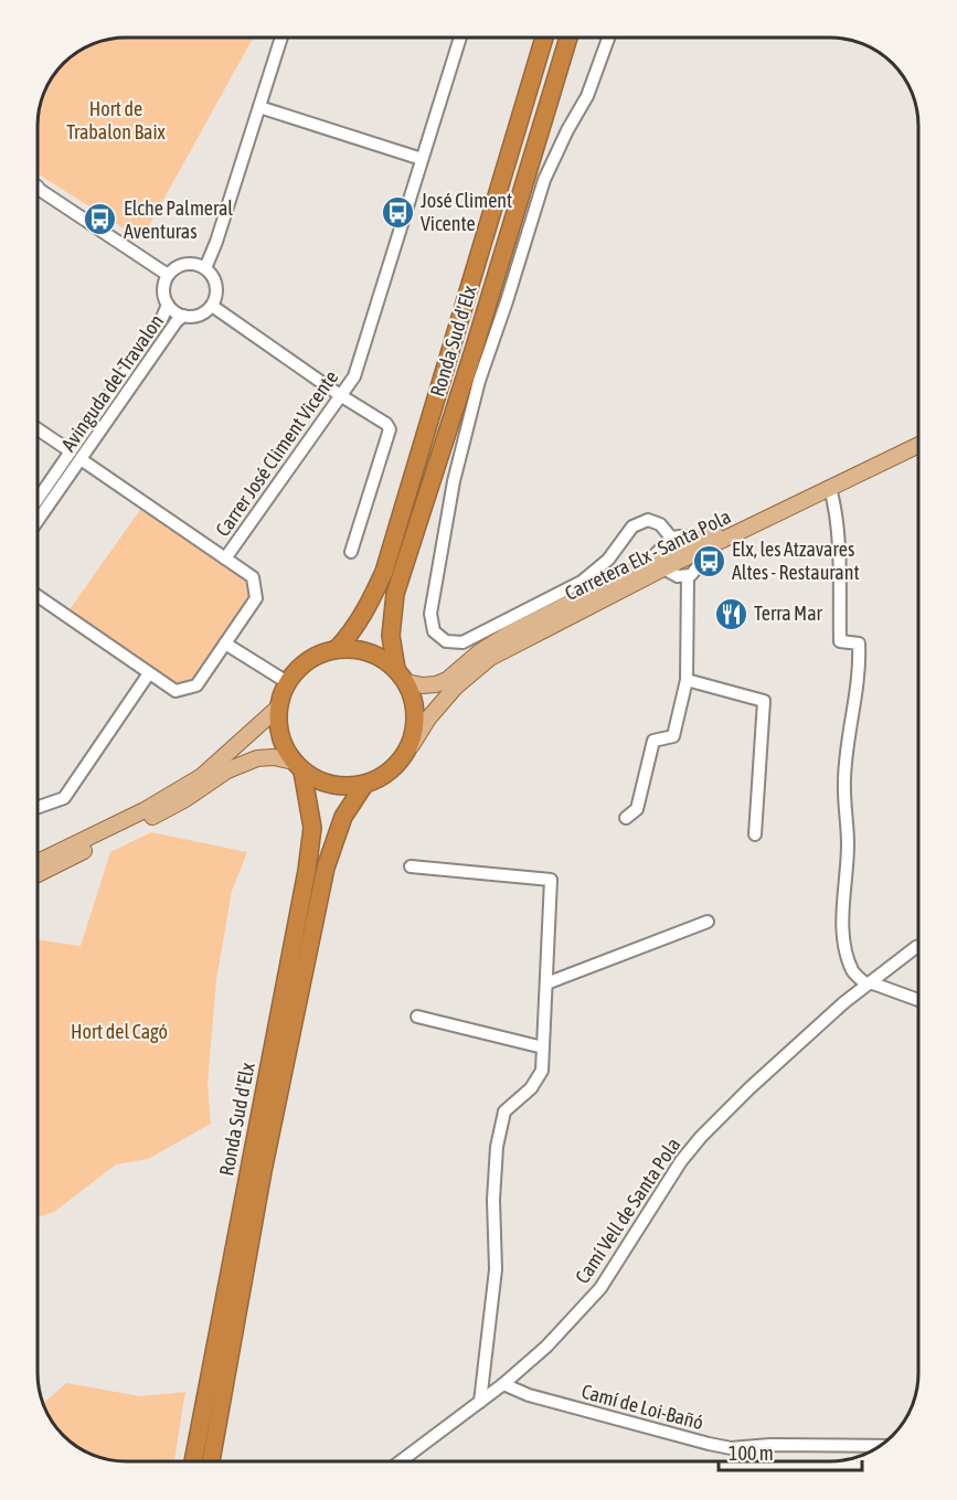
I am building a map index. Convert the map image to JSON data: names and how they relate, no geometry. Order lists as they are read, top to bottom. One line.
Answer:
{"streets":{"highway":["Ronda Sud d'Elx"],"main road":["Carretera Elx - Santa Pola"],"street":["Avinguda del Travalon","Carrer José Climent Vicente","Camí Vell de Santa Pola","Camí de Loi-Bañó"]},"crossings":[["Ronda Sud d'Elx","Carretera Elx - Santa Pola"],["Camí Vell de Santa Pola","Camí de Loi-Bañó"]],"parks":["Hort de Trabalon Baix","Hort del Cagó"],"places":{"bus stop":["José Climent Vicente","Elche Palmeral Aventuras","Elx, les Atzavares Altes - Restaurant"],"restaurant":["Terra Mar"]},"scale_bar":"100 m"}
